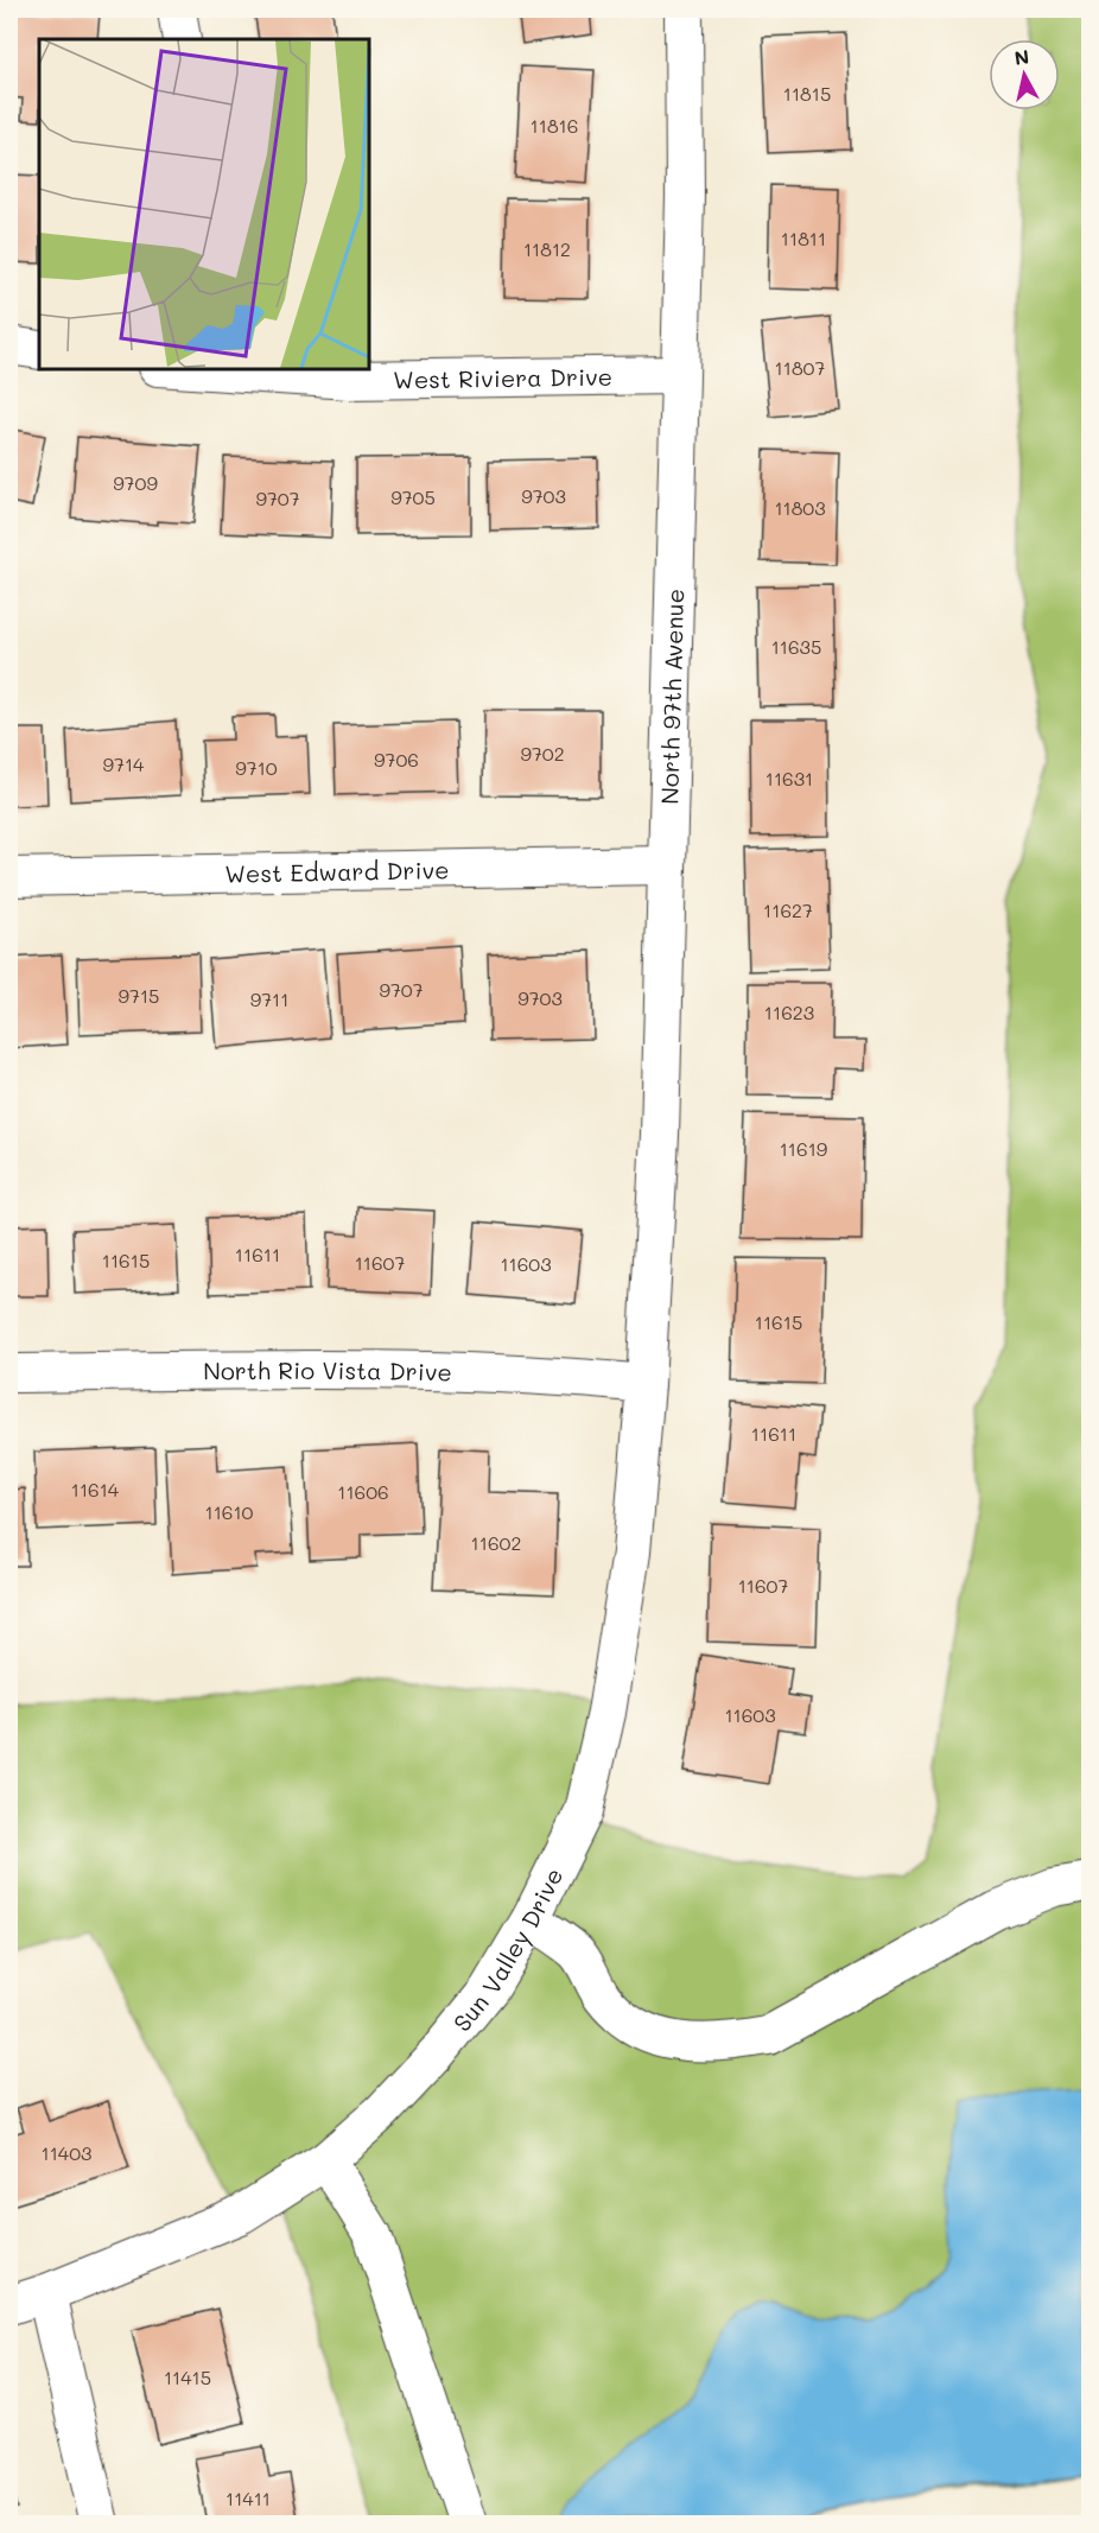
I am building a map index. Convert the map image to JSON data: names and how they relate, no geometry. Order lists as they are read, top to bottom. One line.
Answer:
{"streets":{"street":["West Riviera Drive","North 97th Avenue","West Edward Drive","North Rio Vista Drive","Sun Valley Drive"]},"crossings":[["West Riviera Drive","North 97th Avenue"],["North 97th Avenue","West Edward Drive"],["North 97th Avenue","North Rio Vista Drive"],["North 97th Avenue","Sun Valley Drive"],["North Rio Vista Drive","Sun Valley Drive"]],"house_numbers":["11815","11816","11811","11812","11807","9709","9703","9705","9707","11803","11635","9702","9706","9714","9710","11631","11627","9707","9715","9703","9711","11623","11619","11611","11615","11607","11603","11615","11611","11614","11606","11610","11602","11607","11603","11403","11415","11411"],"north":"top"}
